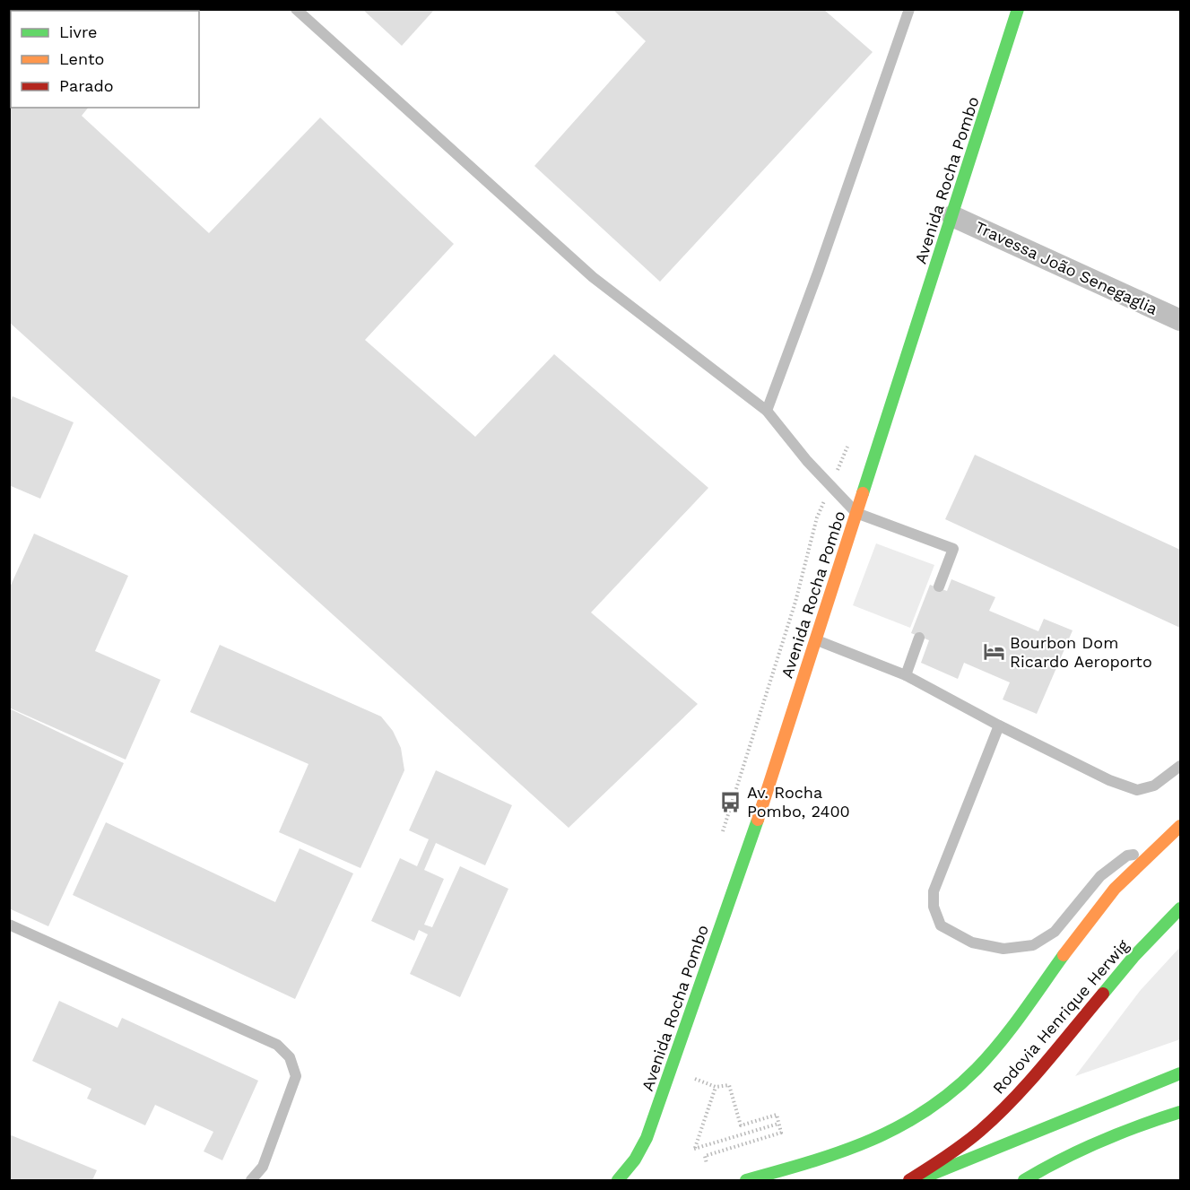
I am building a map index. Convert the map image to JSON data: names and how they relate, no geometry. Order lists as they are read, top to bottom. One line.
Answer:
{"streets":{"main road":["Avenida Rocha Pombo","Rodovia Henrique Herwig"],"street":["Travessa João Senegaglia"]},"crossings":[["Avenida Rocha Pombo","Travessa João Senegaglia"]],"places":{"hotel":["Bourbon Dom Ricardo Aeroporto"],"bus stop":["Av. Rocha Pombo, 2400"]},"legend":["Livre","Lento","Parado"]}
